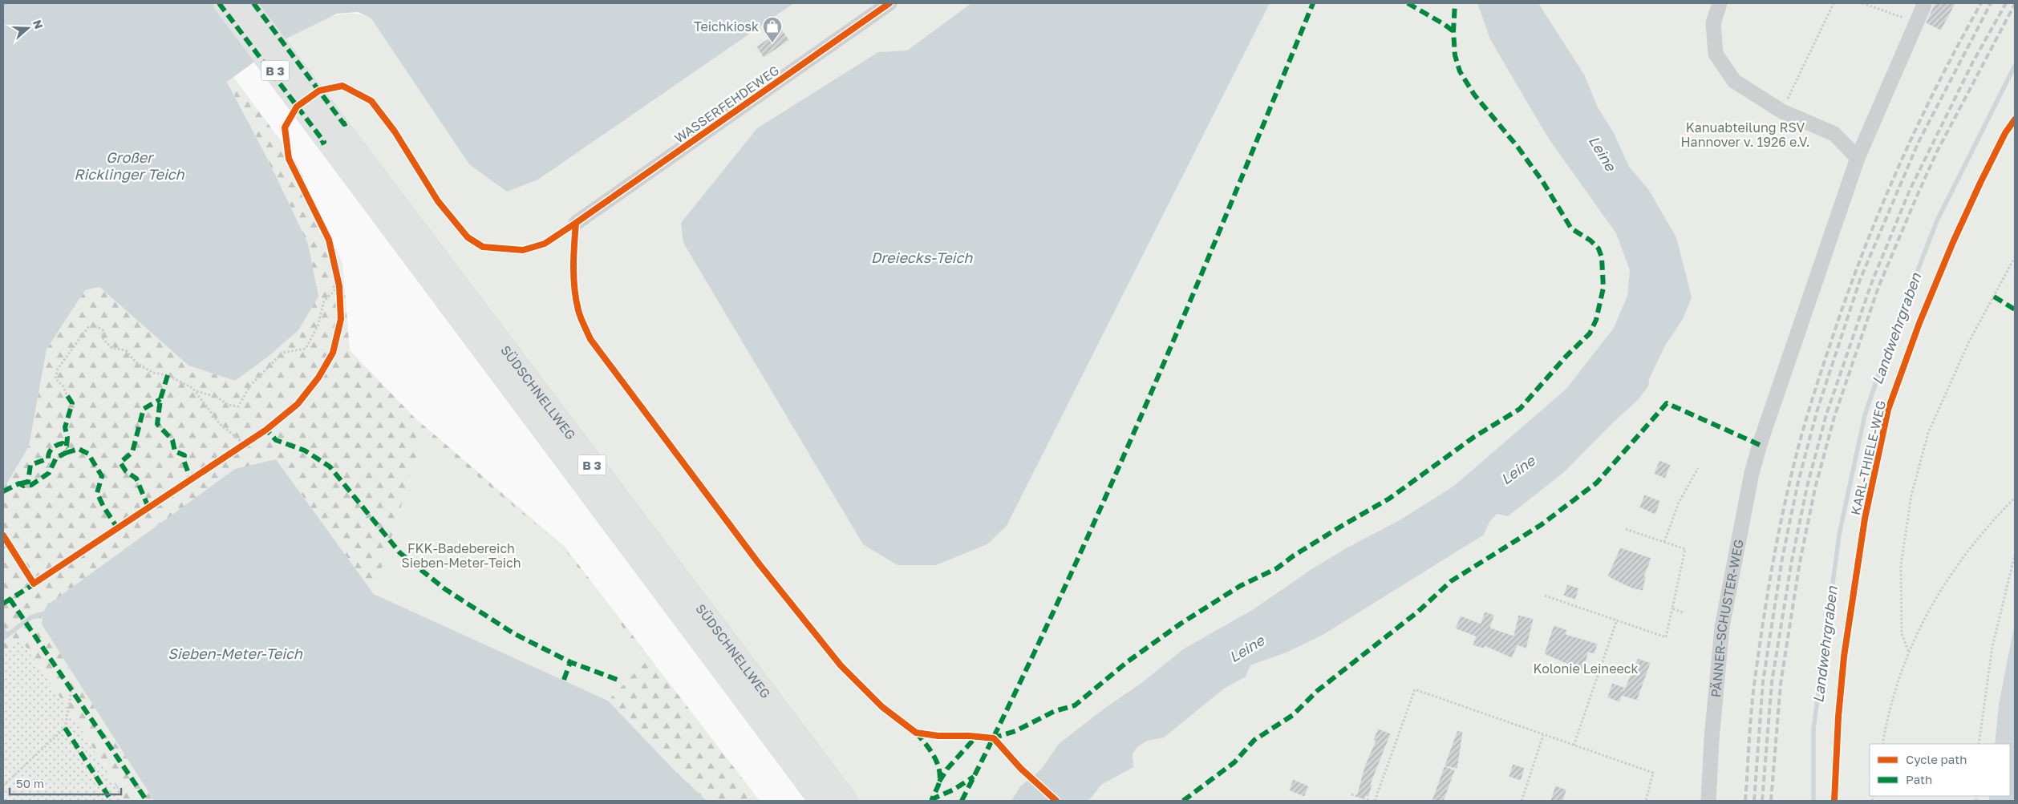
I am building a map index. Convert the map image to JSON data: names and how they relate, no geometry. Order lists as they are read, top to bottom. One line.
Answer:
{"streets":{"highway":["B 3","SÜDSCHNELLWEG"],"lane":["WASSERFEHDEWEG","PÄNNER-SCHUSTER-WEG"],"cycle path":["KARL-THIELE-WEG"]},"water":["Leine","Großer Ricklinger Teich","Dreiecks-Teich","Landwehrgraben","Sieben-Meter-Teich"],"parks":["Kanuabteilung RSV Hannover v. 1926 e.V.","FKK-Badebereich Sieben-Meter-Teich","Kolonie Leineeck"],"places":{"shop":["Teichkiosk"]},"legend":["Cycle path","Path"],"scale_bar":"50 m","north":"right"}
